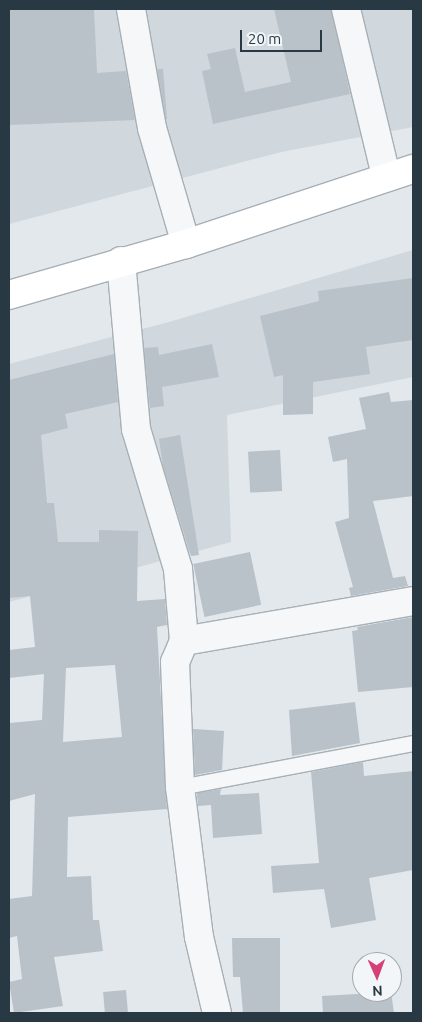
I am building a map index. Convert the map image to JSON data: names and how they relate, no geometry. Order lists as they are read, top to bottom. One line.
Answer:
{"scale_bar":"20 m","north":"bottom"}
